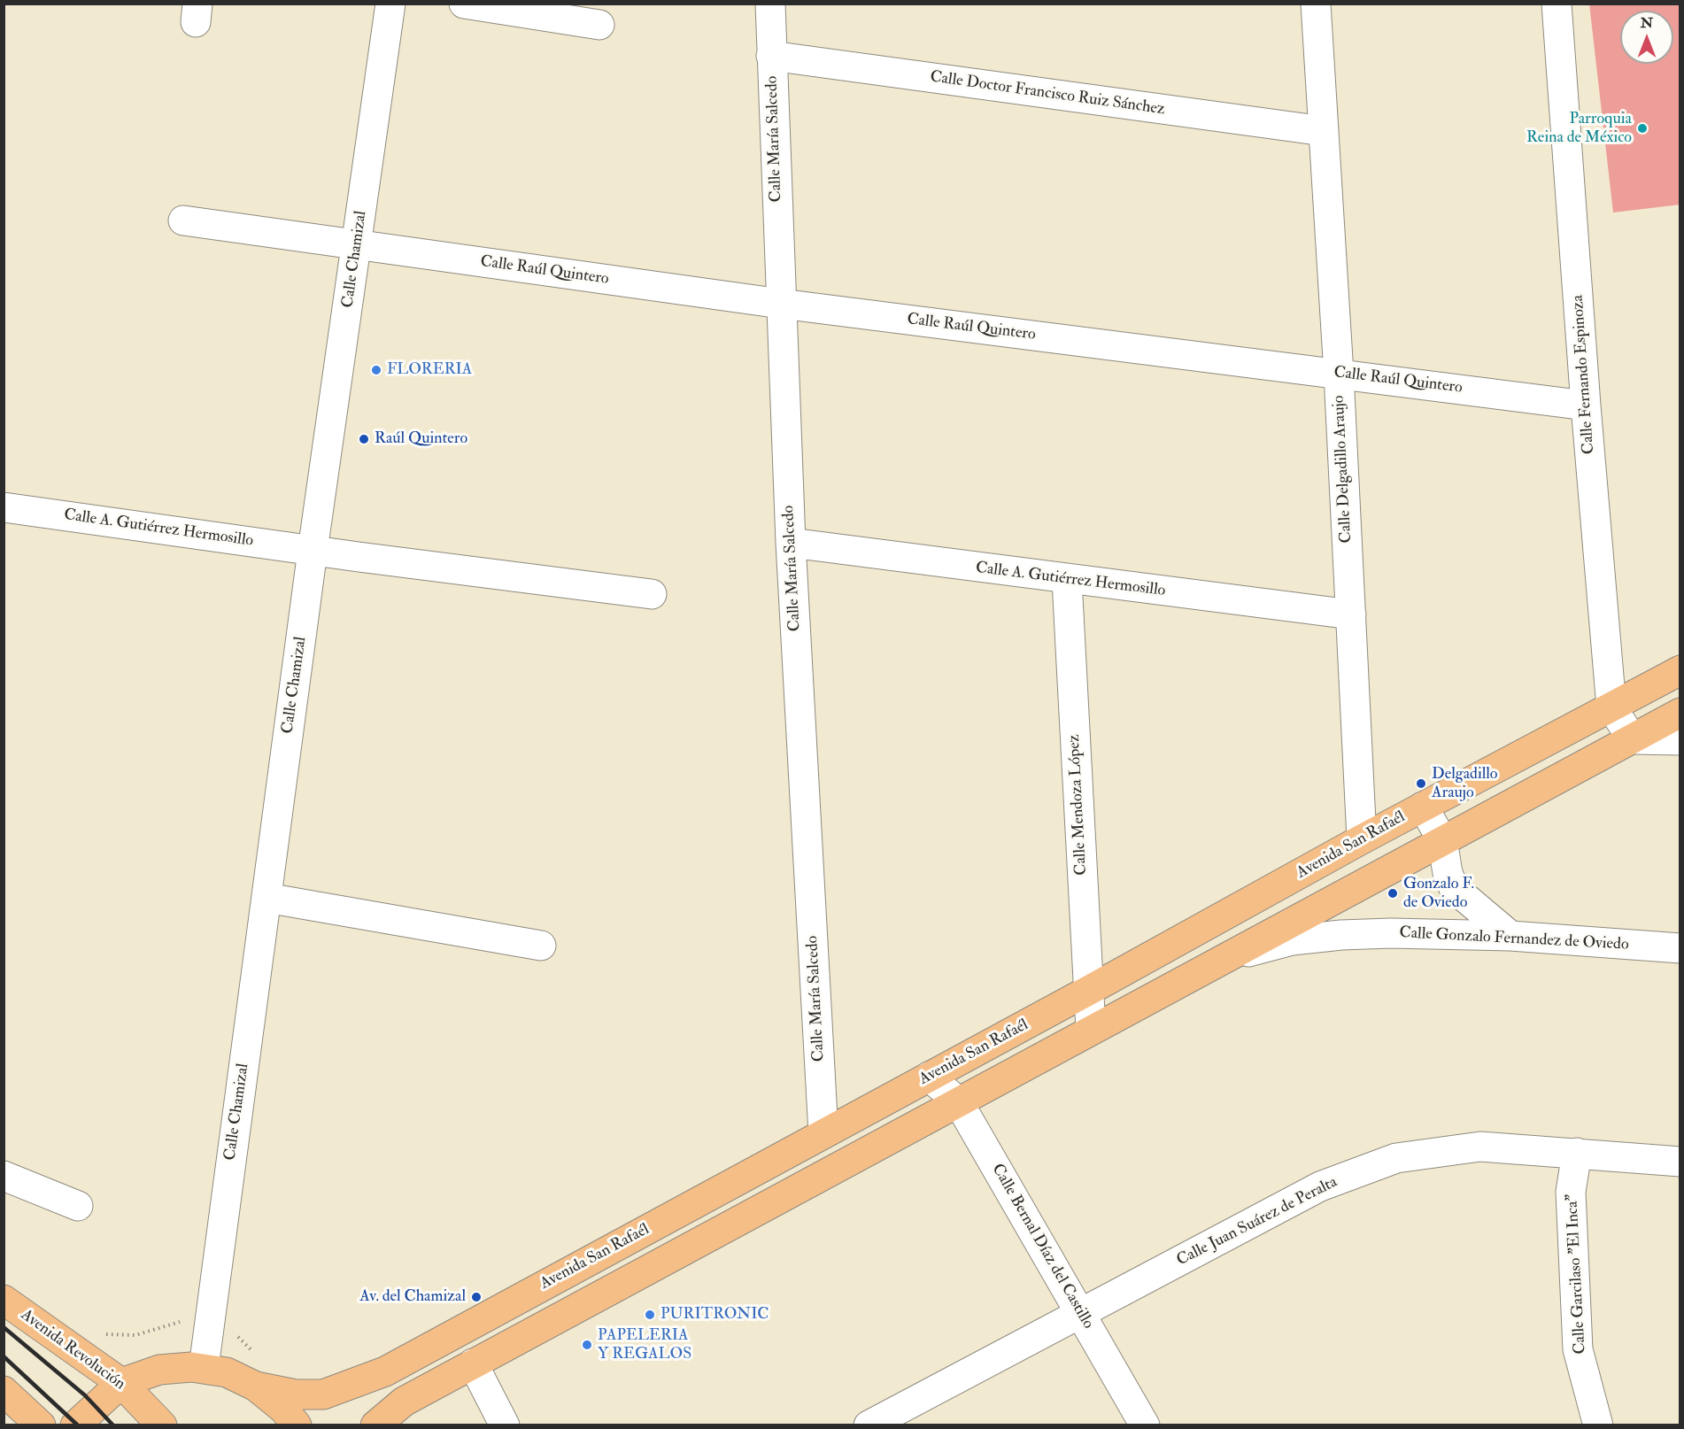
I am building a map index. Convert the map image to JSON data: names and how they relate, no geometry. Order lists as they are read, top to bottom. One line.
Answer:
{"streets":{"main road":["Avenida San Rafaél","Avenida Revolución"],"street":["Calle Doctor Francisco Ruiz Sánchez","Calle María Salcedo","Calle Chamizal","Calle Raúl Quintero","Calle Fernando Espinoza","Calle Delgadillo Araujo","Calle A. Gutiérrez Hermosillo","Calle Mendoza López","Calle Gonzalo Fernandez de Oviedo","Calle Juan Suárez de Peralta","Calle Bernal Díaz del Castillo","Calle Garcilaso \"El Inca\""]},"crossings":[["Calle Doctor Francisco Ruiz Sánchez","Calle María Salcedo"],["Calle Doctor Francisco Ruiz Sánchez","Calle Delgadillo Araujo"],["Calle María Salcedo","Calle Raúl Quintero"],["Calle María Salcedo","Calle A. Gutiérrez Hermosillo"],["Calle María Salcedo","Avenida San Rafaél"],["Calle Chamizal","Calle Raúl Quintero"],["Calle Chamizal","Calle A. Gutiérrez Hermosillo"],["Calle Raúl Quintero","Calle Fernando Espinoza"],["Calle Raúl Quintero","Calle Delgadillo Araujo"],["Calle Fernando Espinoza","Avenida San Rafaél"],["Calle Delgadillo Araujo","Calle A. Gutiérrez Hermosillo"],["Calle Delgadillo Araujo","Avenida San Rafaél"],["Calle A. Gutiérrez Hermosillo","Calle Mendoza López"],["Calle Mendoza López","Avenida San Rafaél"],["Avenida San Rafaél","Calle Bernal Díaz del Castillo"],["Calle Juan Suárez de Peralta","Calle Bernal Díaz del Castillo"],["Calle Juan Suárez de Peralta","Calle Garcilaso \"El Inca\""]],"places":["Parroquia Reina de México","FLORERIA","Raúl Quintero","Delgadillo Araujo","Gonzalo F. de Oviedo","Av. del Chamizal","PURITRONIC","PAPELERIA Y REGALOS"],"north":"top"}
